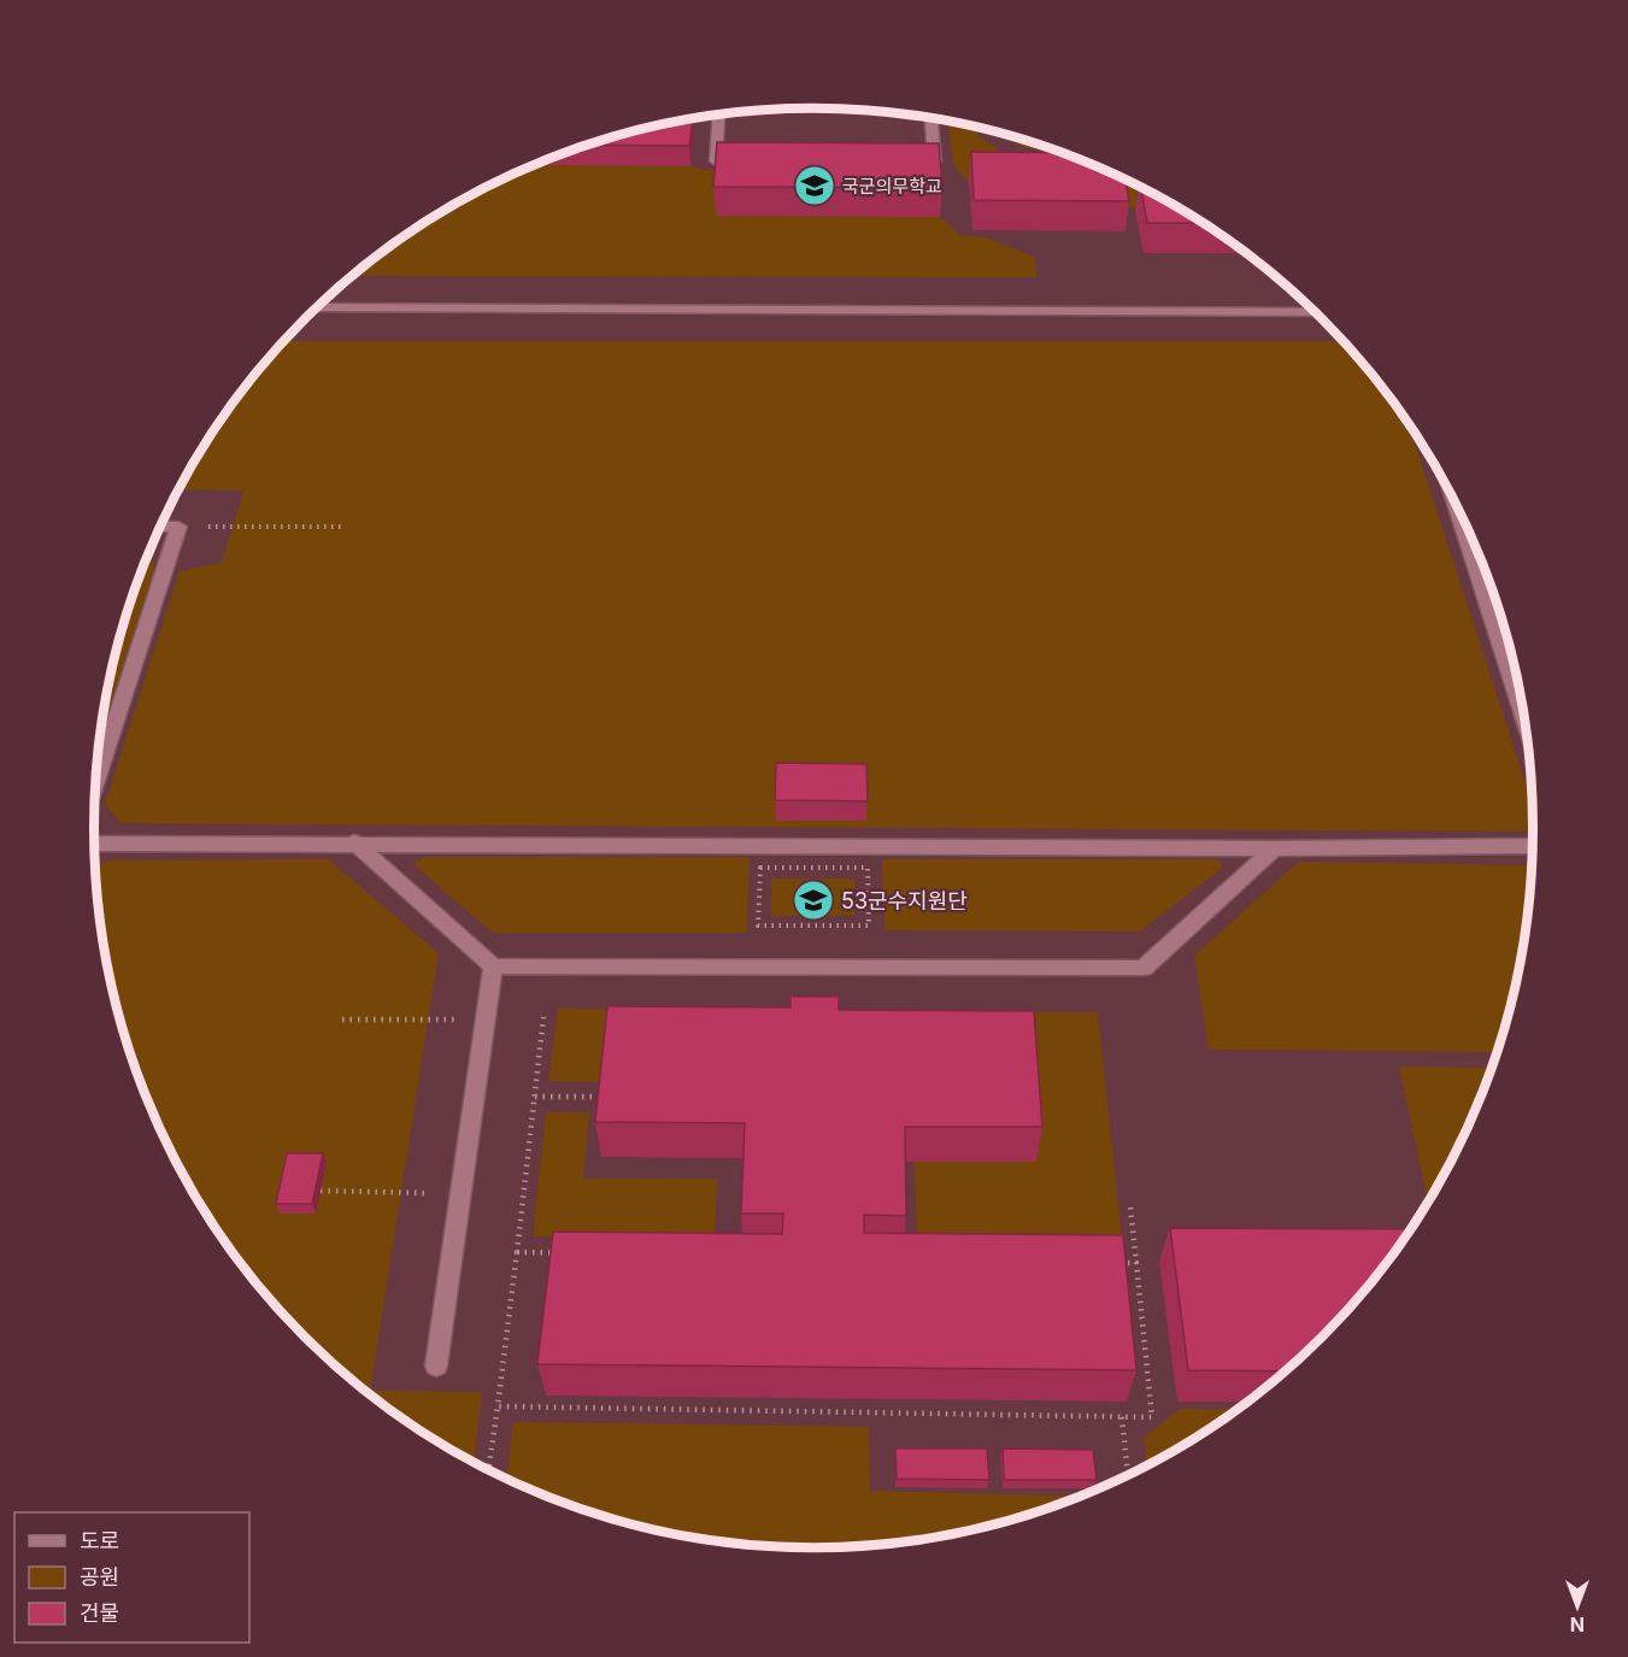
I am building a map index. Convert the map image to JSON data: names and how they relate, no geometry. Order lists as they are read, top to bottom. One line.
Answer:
{"places":{"school or university":["국군의무학교","53군수지원단"]},"legend":["도로","공원","건물"],"north":"bottom"}
